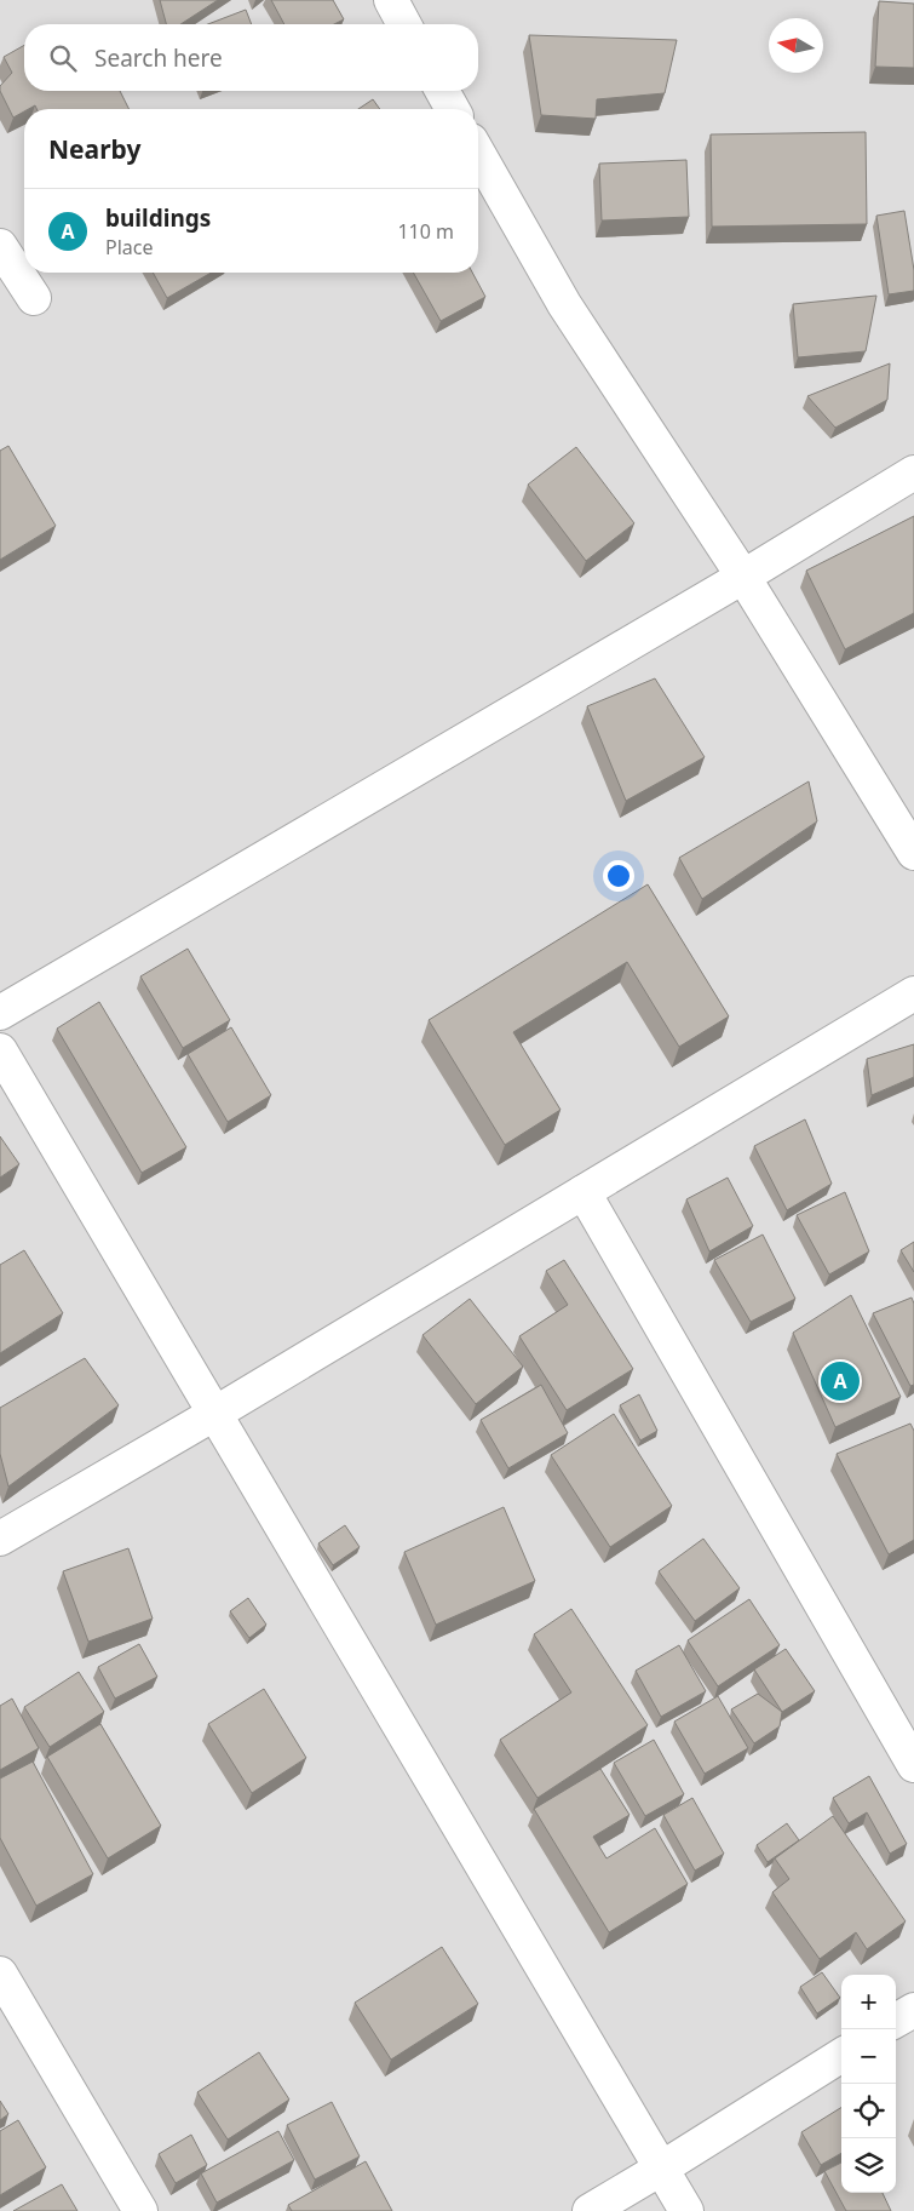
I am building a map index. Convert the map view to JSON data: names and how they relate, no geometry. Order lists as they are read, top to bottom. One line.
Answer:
{"north":"left","page":{"search":"Search here","heading":"Nearby","list":[{"mark":"A","name":"buildings","note":"Place","value":"110 m"}],"pins":"A","map_buttons":["+","−"]}}
